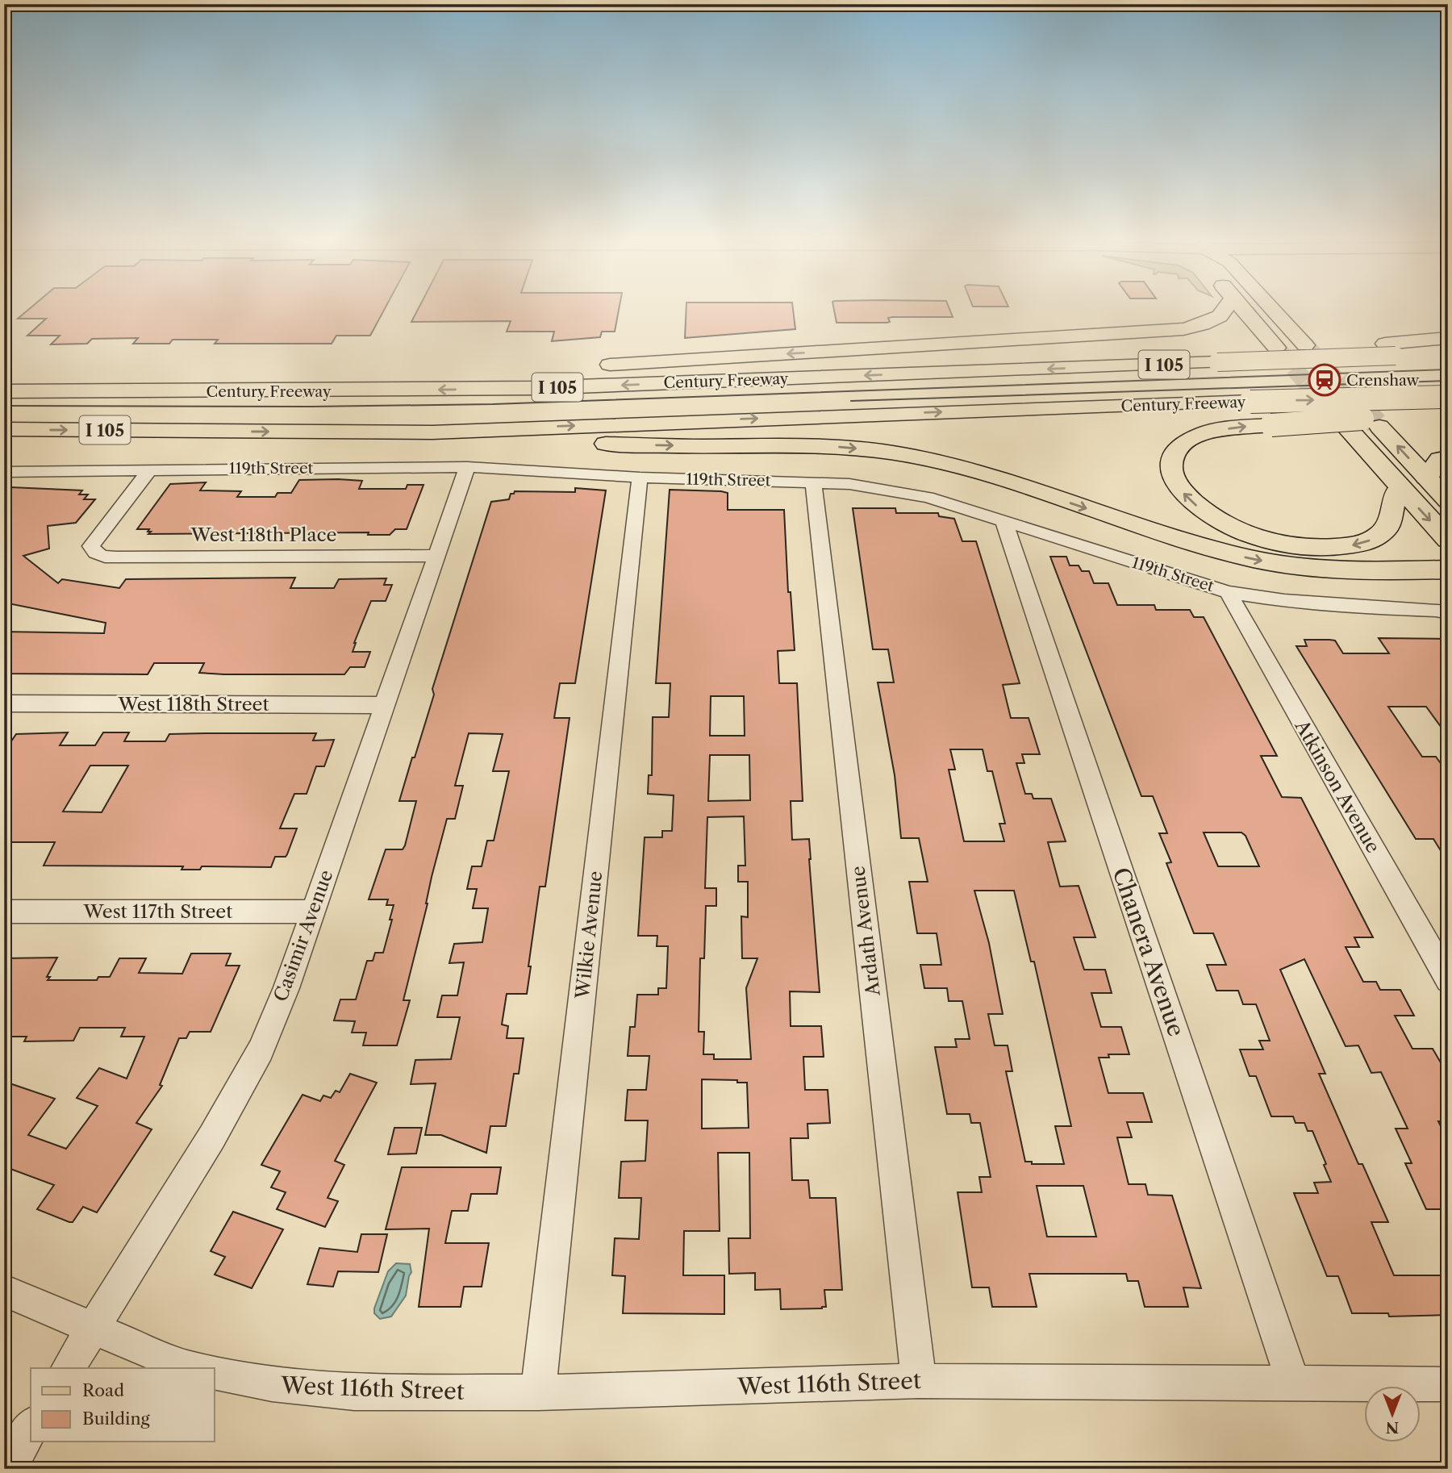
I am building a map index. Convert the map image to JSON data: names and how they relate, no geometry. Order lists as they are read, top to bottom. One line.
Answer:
{"streets":{"main road":["I 105","Century Freeway"],"street":["119th Street","West 118th Place","West 118th Street","Atkinson Avenue","West 117th Street","Ardath Avenue","Wilkie Avenue","Casimir Avenue","Chanera Avenue","West 116th Street"]},"crossings":[["119th Street","West 118th Place"],["119th Street","Atkinson Avenue"],["119th Street","Ardath Avenue"],["119th Street","Wilkie Avenue"],["119th Street","Casimir Avenue"],["119th Street","Chanera Avenue"],["West 118th Place","Casimir Avenue"],["West 118th Street","Casimir Avenue"],["West 117th Street","Casimir Avenue"],["Ardath Avenue","West 116th Street"],["Wilkie Avenue","West 116th Street"],["Chanera Avenue","West 116th Street"]],"places":{"station":["Crenshaw"]},"legend":["Road","Building"],"north":"bottom"}
